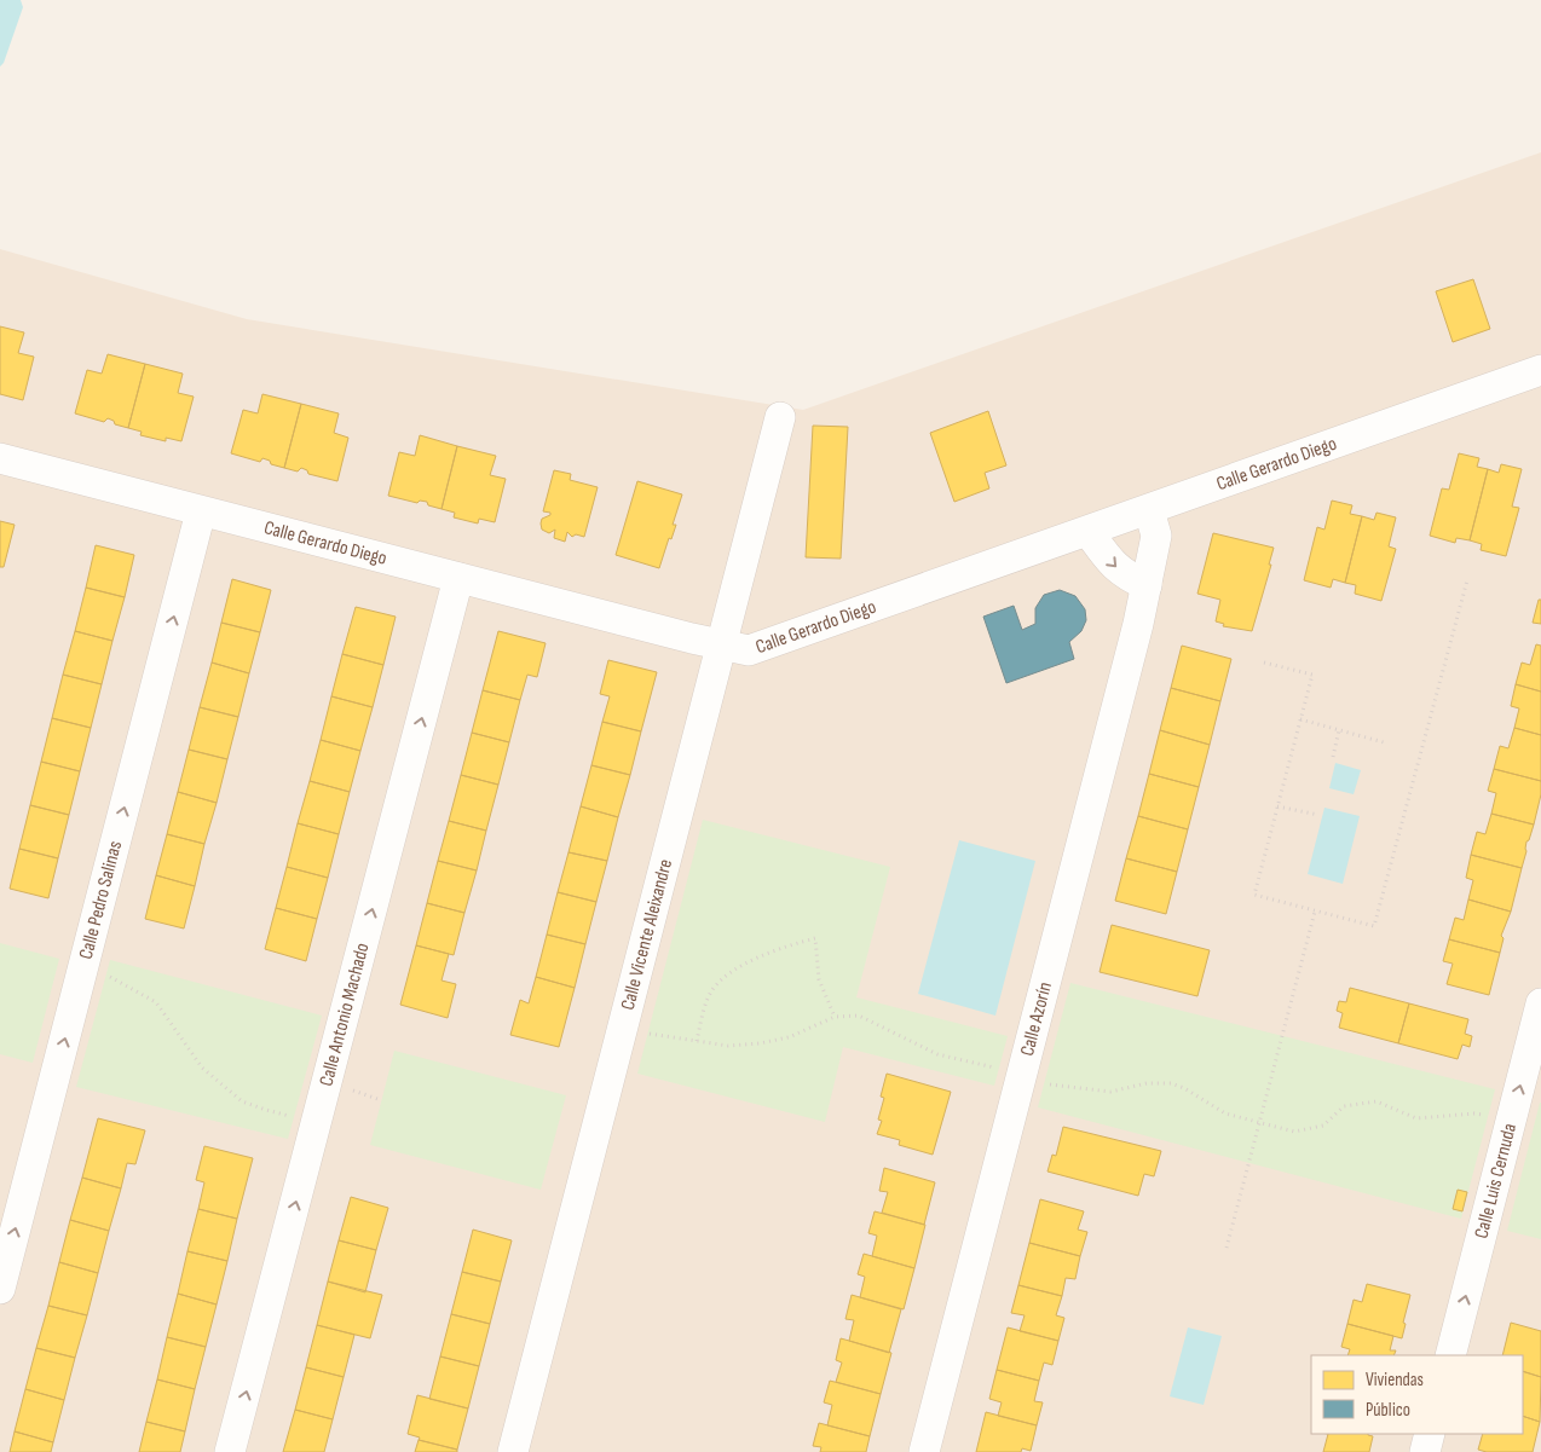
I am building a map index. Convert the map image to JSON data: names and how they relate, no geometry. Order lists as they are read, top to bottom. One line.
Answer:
{"streets":{"street":["Calle Gerardo Diego","Calle Pedro Salinas","Calle Vicente Aleixandre","Calle Antonio Machado","Calle Azorín","Calle Luis Cernuda"]},"crossings":[["Calle Gerardo Diego","Calle Pedro Salinas"],["Calle Gerardo Diego","Calle Vicente Aleixandre"],["Calle Gerardo Diego","Calle Antonio Machado"],["Calle Gerardo Diego","Calle Azorín"]],"one_way":["Calle Pedro Salinas","Calle Antonio Machado","Calle Luis Cernuda"],"legend":["Viviendas","Público"]}
